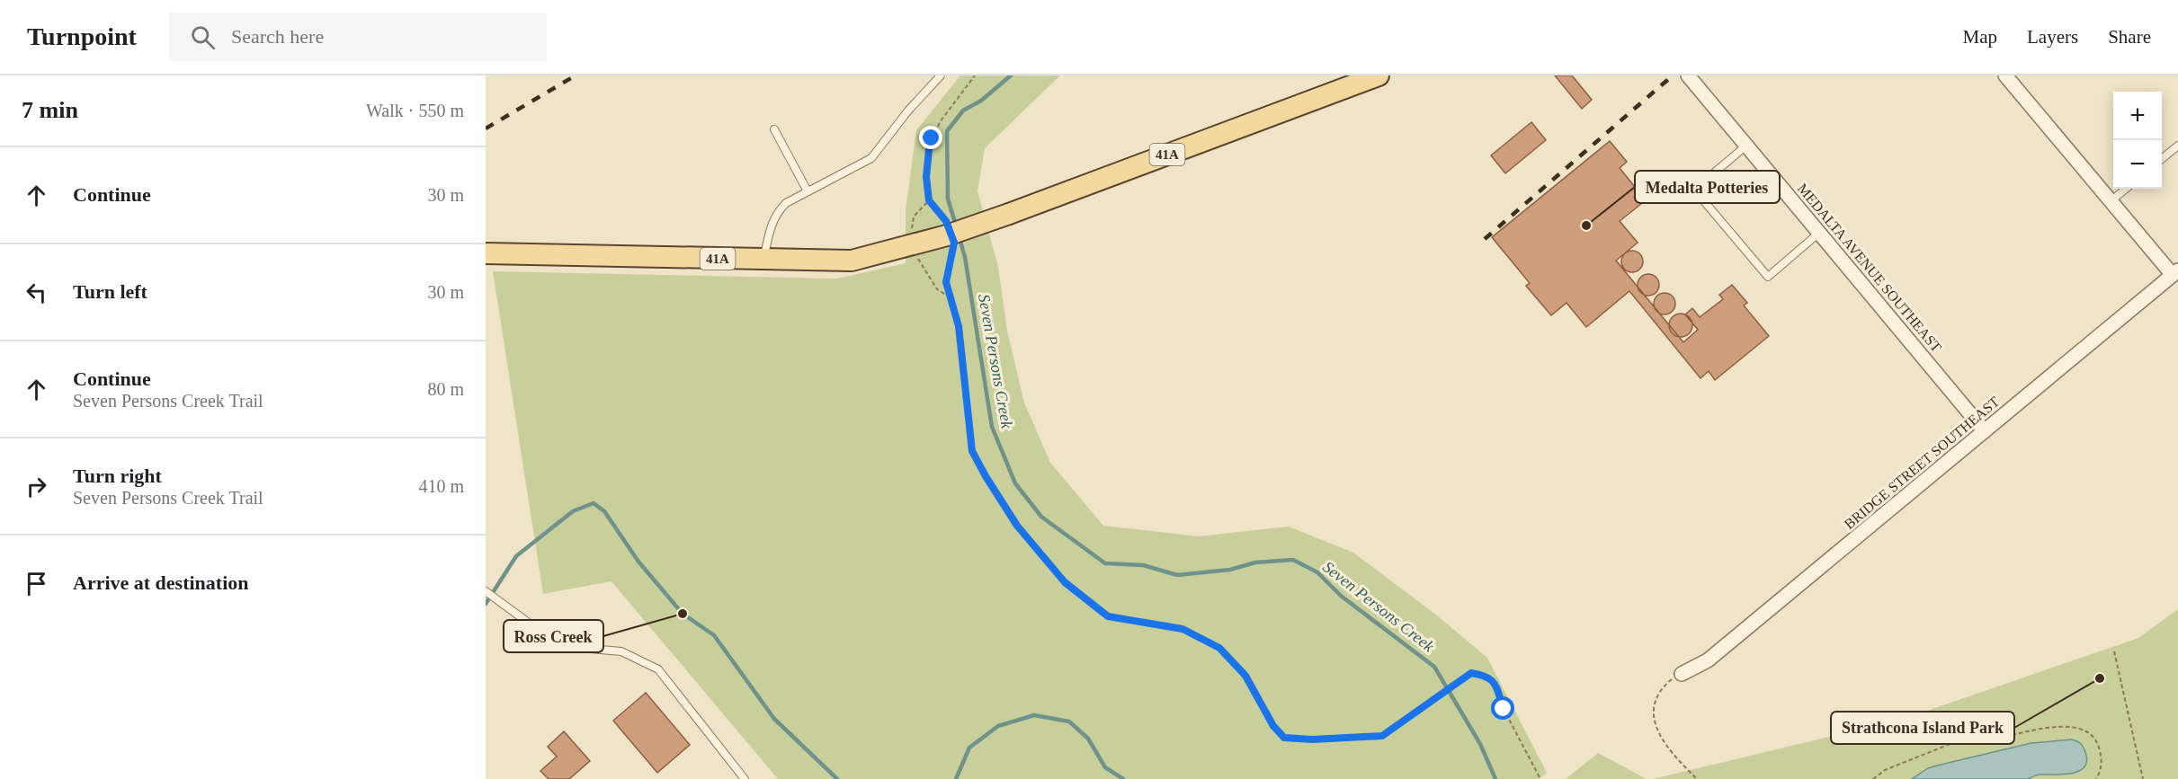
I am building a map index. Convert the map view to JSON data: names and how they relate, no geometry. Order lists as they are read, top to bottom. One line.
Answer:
{"streets":{"main road":["41A"],"street":["MEDALTA AVENUE SOUTHEAST","BRIDGE STREET SOUTHEAST"]},"crossings":[["MEDALTA AVENUE SOUTHEAST","BRIDGE STREET SOUTHEAST"]],"water":["Seven Persons Creek"],"places":["Medalta Potteries","Ross Creek","Strathcona Island Park"],"page":{"header":"Turnpoint","search":"Search here","nav":["Map","Layers","Share"],"heading":["7 min","Walk · 550 m"],"map_buttons":["+","−"],"list":[["Continue","30 m"],["Turn left","30 m"],["Continue","Seven Persons Creek Trail","80 m"],["Turn right","Seven Persons Creek Trail","410 m"],"Arrive at destination"]}}
